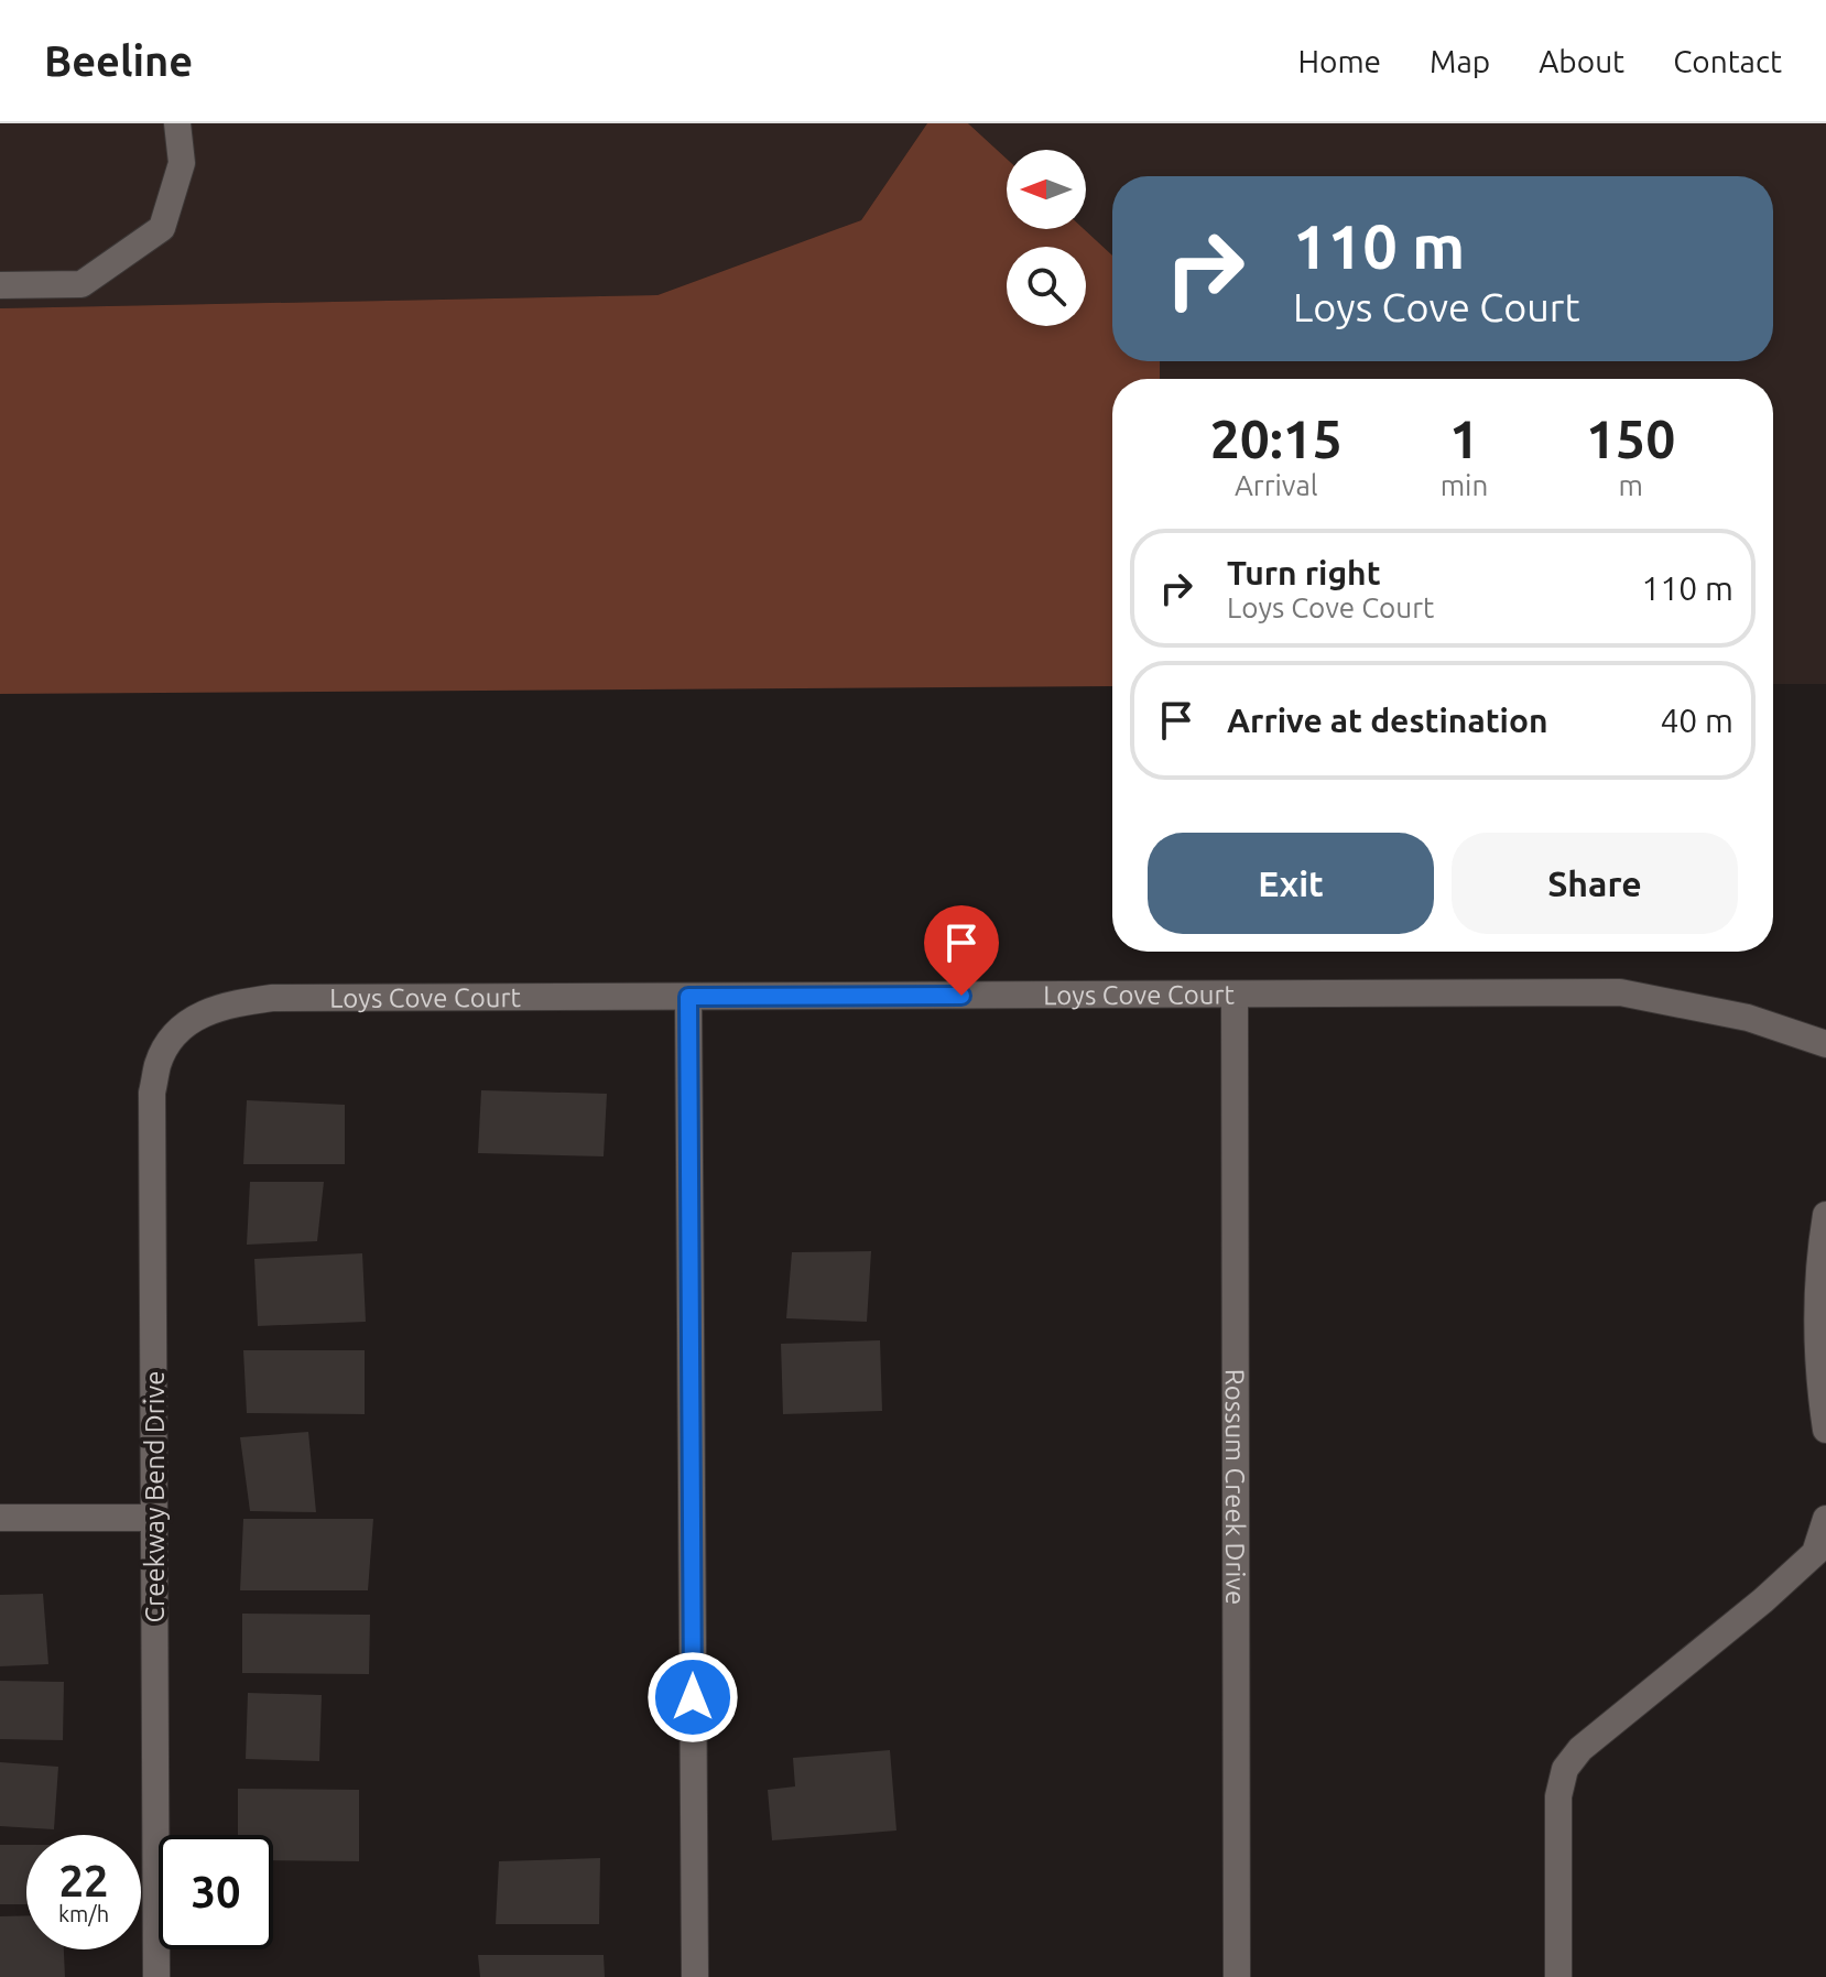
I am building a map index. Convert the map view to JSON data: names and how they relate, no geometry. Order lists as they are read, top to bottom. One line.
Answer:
{"streets":{"street":["Loys Cove Court","Rossum Creek Drive","Creekway Bend Drive"]},"crossings":[["Loys Cove Court","Rossum Creek Drive"],["Loys Cove Court","Creekway Bend Drive"]],"north":"left","page":{"header":"Beeline","nav":["Home","Map","About","Contact"],"turn":["110 m","Loys Cove Court"],"eta":["20:15","Arrival","1","min","150","m"],"list":[{"name":"Turn right","note":"Loys Cove Court","value":"110 m"},{"name":"Arrive at destination","value":"40 m"}],"buttons":["Exit","Share"],"speed":"22 km/h","limit":"30"}}
